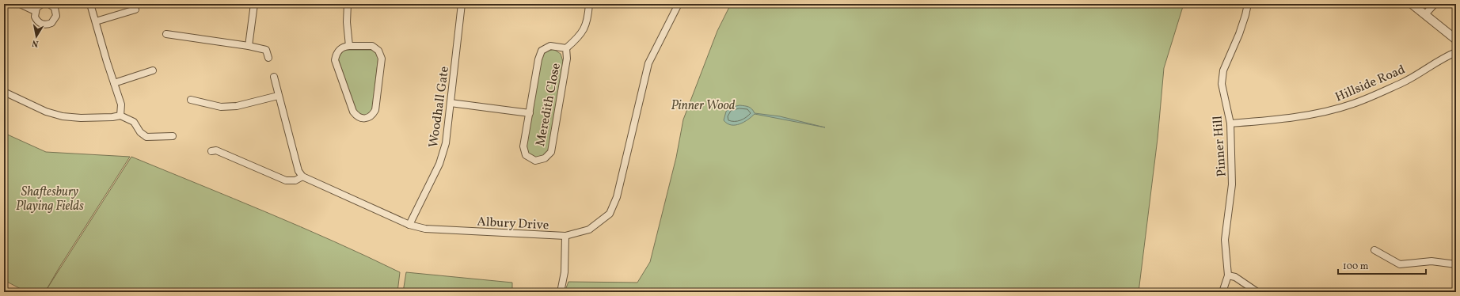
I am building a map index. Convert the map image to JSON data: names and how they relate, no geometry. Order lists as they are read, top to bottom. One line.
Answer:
{"streets":{"street":["Hillside Road","Meredith Close","Woodhall Gate","Pinner Hill","Albury Drive"]},"crossings":[["Hillside Road","Pinner Hill"],["Meredith Close","Woodhall Gate"],["Woodhall Gate","Albury Drive"]],"parks":["Pinner Wood","Shaftesbury Playing Fields"],"scale_bar":"100 m","north":"bottom"}
